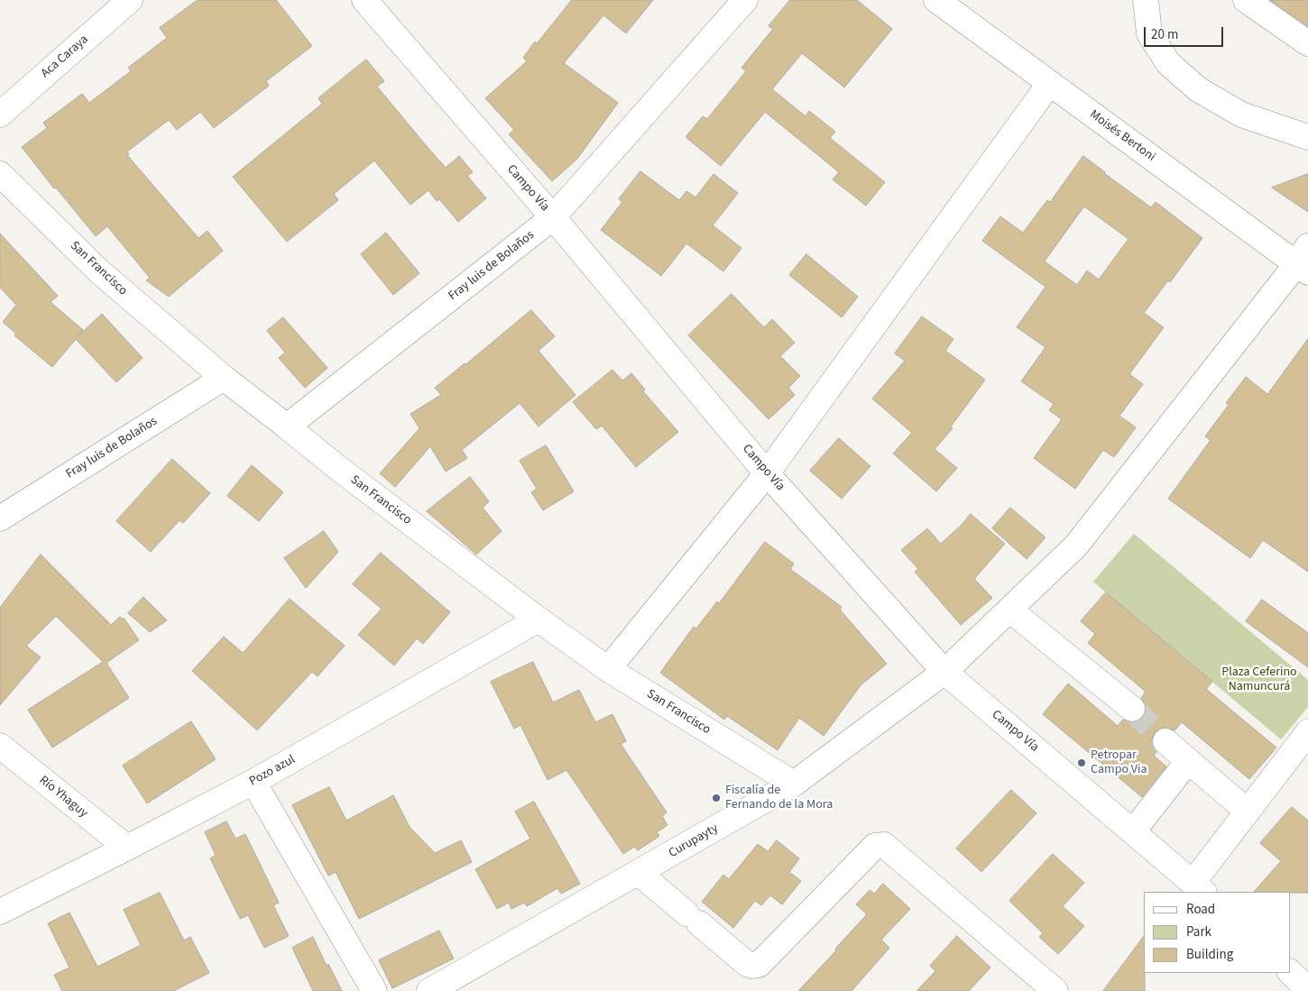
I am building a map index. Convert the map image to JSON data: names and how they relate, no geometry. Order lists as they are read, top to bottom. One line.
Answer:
{"streets":{"street":["Aca Caraya","Moisés Bertoni","Campo Vía","Fray luis de Bolaños","San Francisco","Pozo azul","Río Yhaguy","Curupayty"]},"crossings":[["Moisés Bertoni","Curupayty"],["Campo Vía","Fray luis de Bolaños"],["Campo Vía","Curupayty"],["Fray luis de Bolaños","San Francisco"],["San Francisco","Pozo azul"],["San Francisco","Curupayty"],["Pozo azul","Río Yhaguy"]],"parks":["Plaza Ceferino Namuncurá"],"places":["Petropar Campo Via","Fiscalía de Fernando de la Mora"],"legend":["Road","Park","Building"],"scale_bar":"20 m"}
